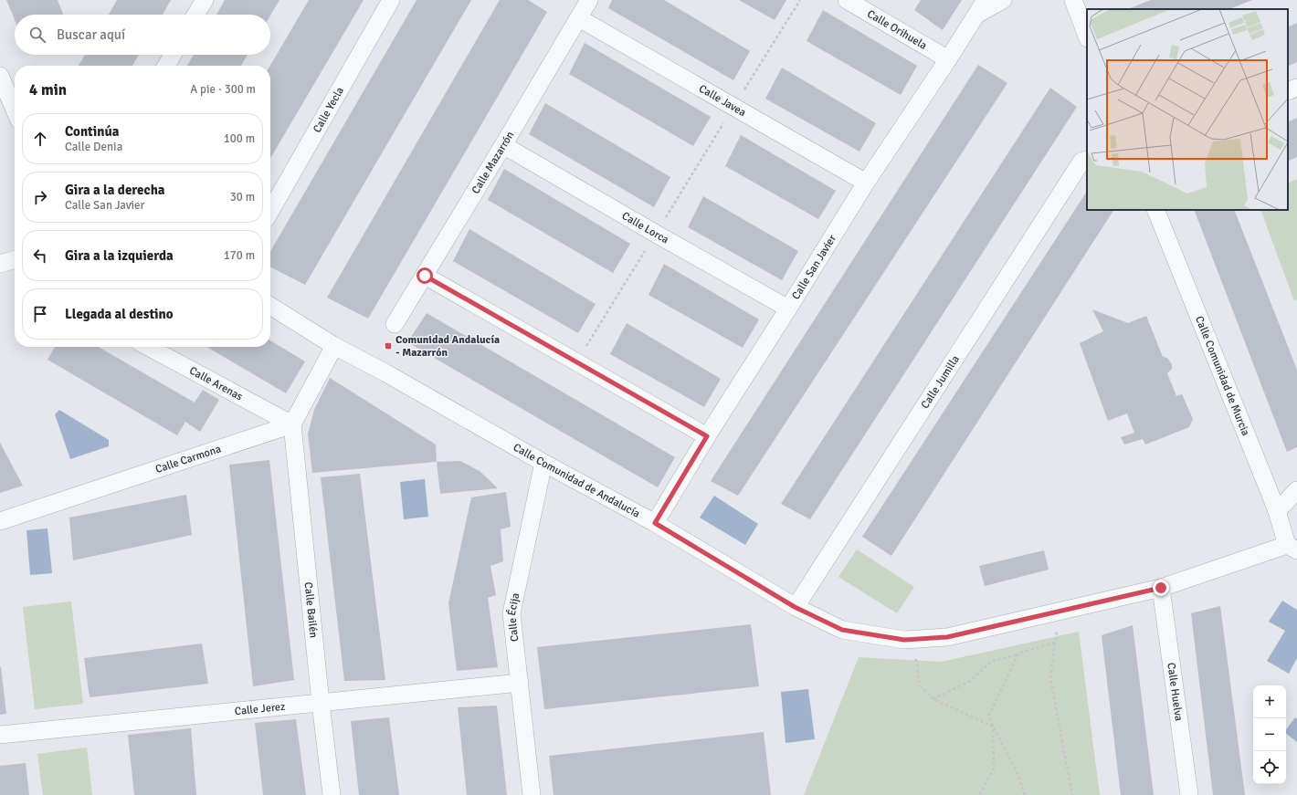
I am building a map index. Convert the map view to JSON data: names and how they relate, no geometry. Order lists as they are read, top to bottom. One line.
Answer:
{"streets":{"street":["Calle Orihuela","Calle Javea","Calle Yecla","Calle Mazarrón","Calle Lorca","Calle San Javier","Calle Comunidad de Murcia","Calle Jumilla","Calle Arenas","Calle Carmona","Calle Comunidad de Andalucía","Calle Bailén","Calle Écija","Calle Huelva","Calle Jerez"]},"crossings":[["Calle Orihuela","Calle San Javier"],["Calle Javea","Calle Mazarrón"],["Calle Javea","Calle San Javier"],["Calle Mazarrón","Calle Lorca"],["Calle Lorca","Calle San Javier"],["Calle San Javier","Calle Comunidad de Andalucía"],["Calle Comunidad de Murcia","Calle Comunidad de Andalucía"],["Calle Jumilla","Calle Comunidad de Andalucía"],["Calle Arenas","Calle Carmona"],["Calle Arenas","Calle Bailén"],["Calle Carmona","Calle Bailén"],["Calle Comunidad de Andalucía","Calle Écija"],["Calle Comunidad de Andalucía","Calle Huelva"],["Calle Bailén","Calle Jerez"],["Calle Écija","Calle Jerez"]],"places":{"transit":["Comunidad Andalucía - Mazarrón"]},"page":{"search":"Buscar aquí","heading":["4 min","A pie · 300 m"],"list":[["Continúa","Calle Denia","100 m"],["Gira a la derecha","Calle San Javier","30 m"],["Gira a la izquierda","170 m"],"Llegada al destino"],"map_buttons":["+","−"]}}
